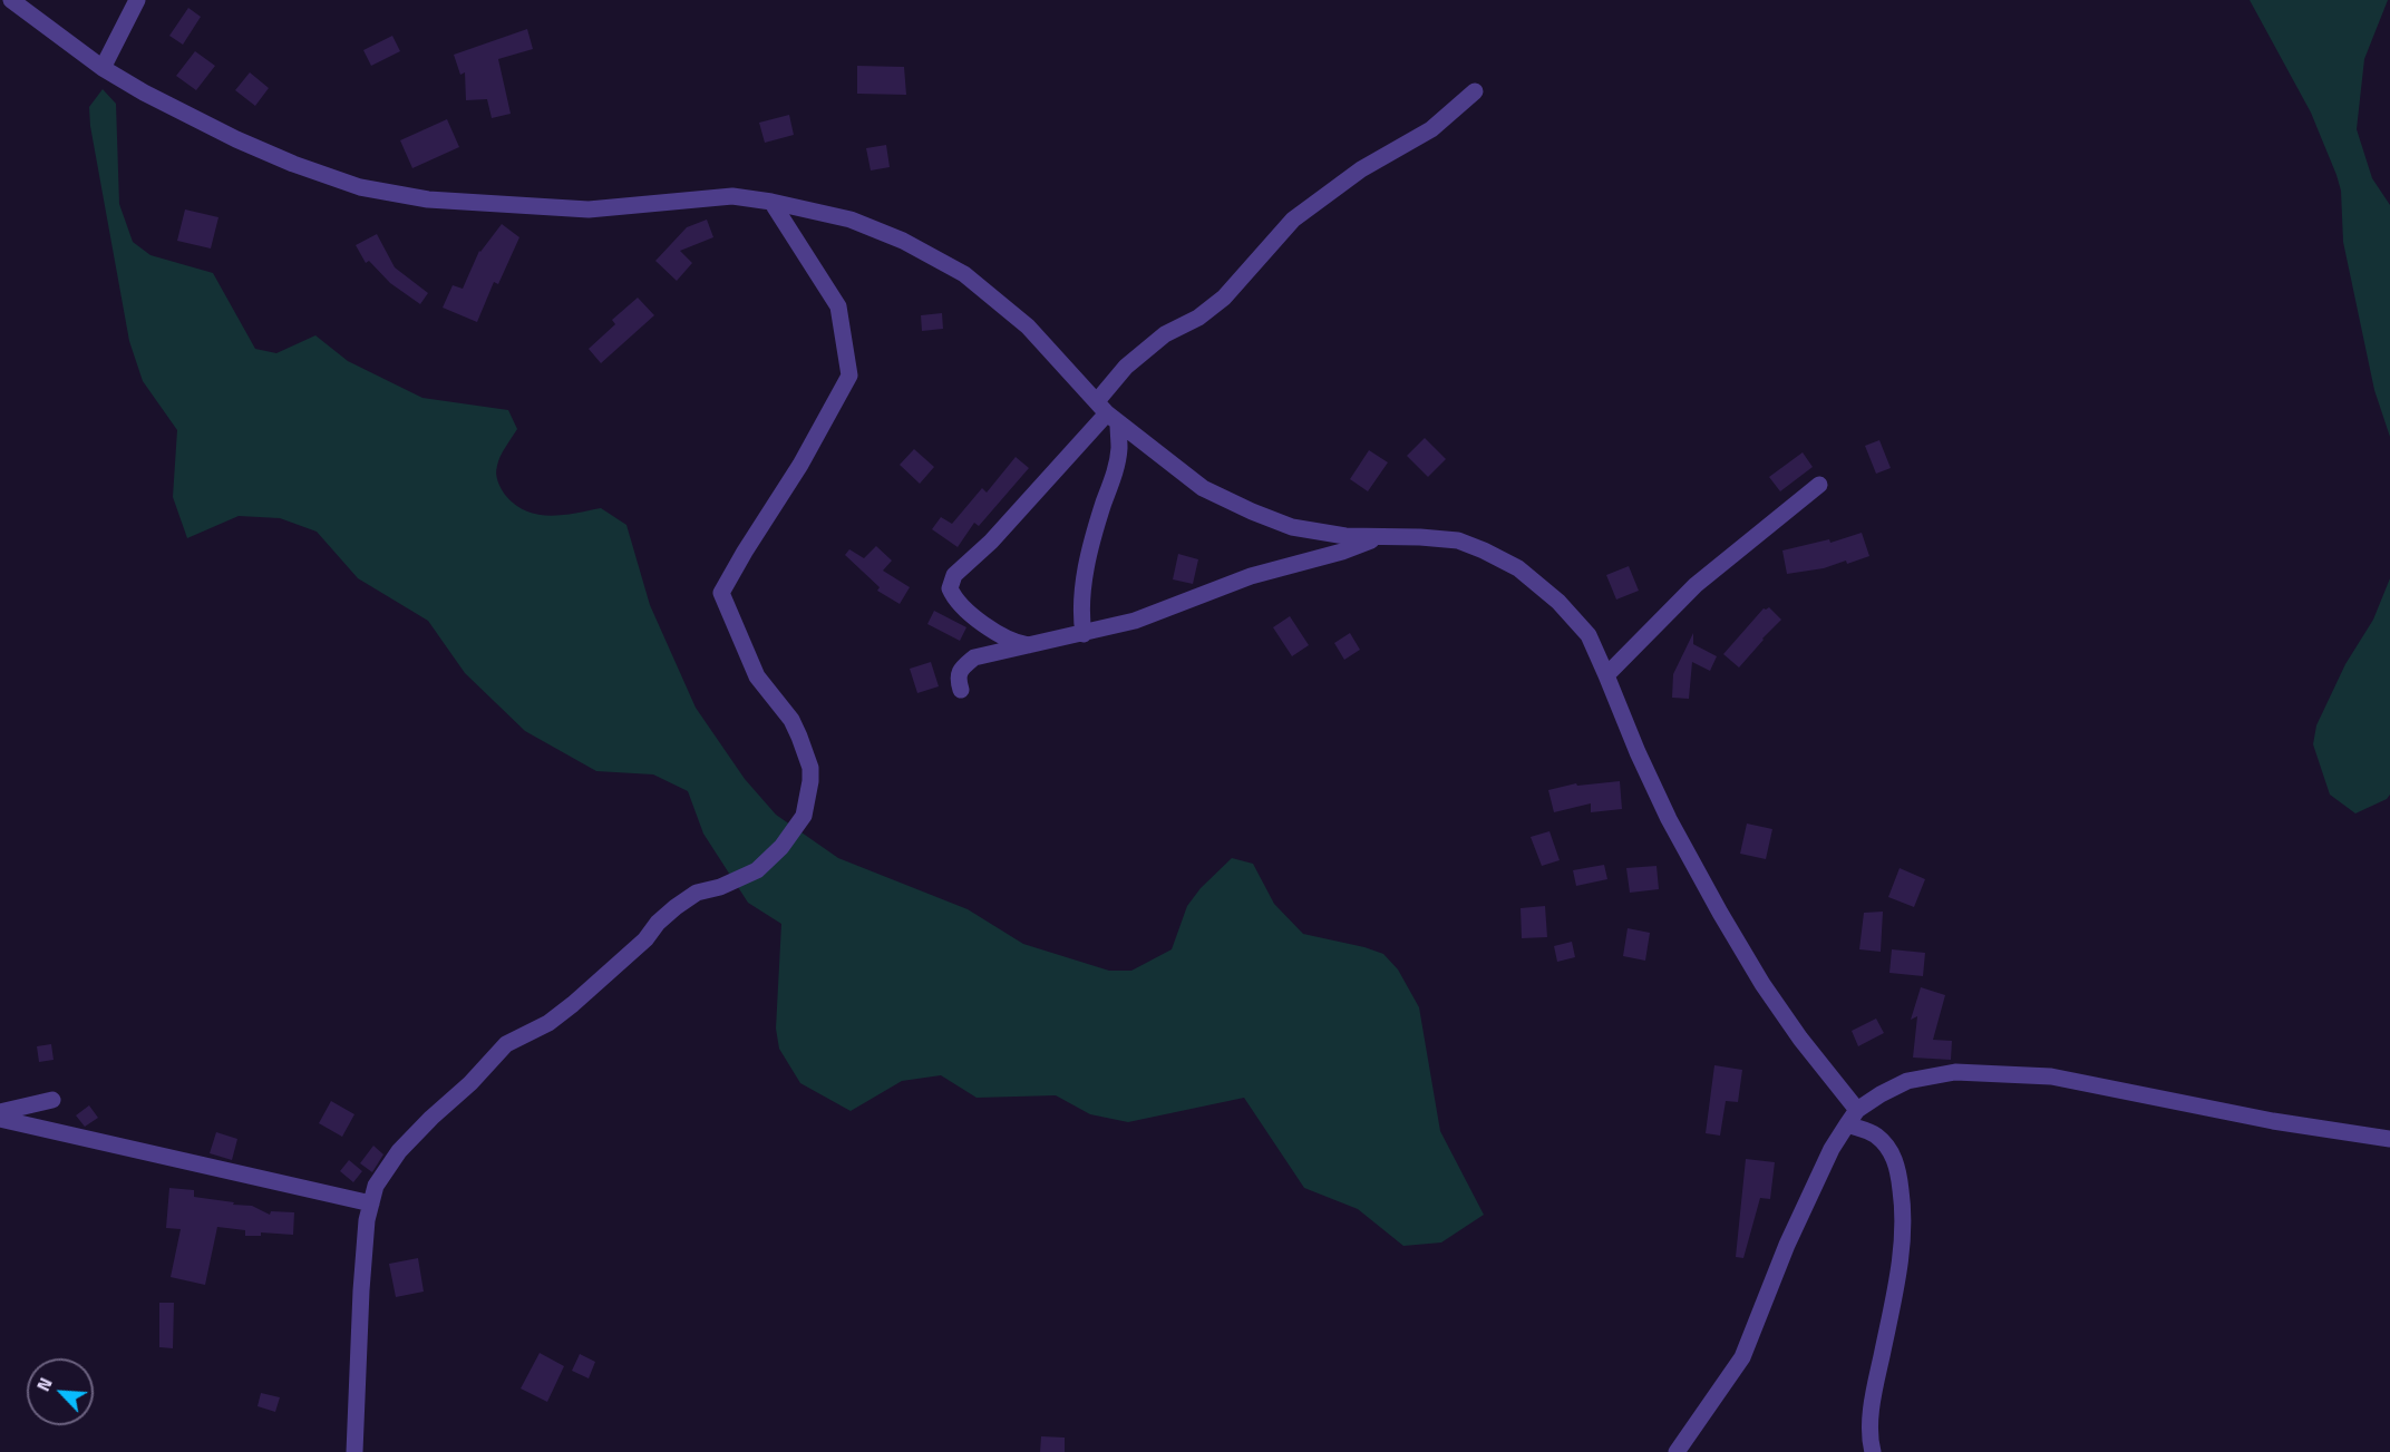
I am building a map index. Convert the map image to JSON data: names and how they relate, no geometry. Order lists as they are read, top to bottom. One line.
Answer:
{"north":"top left"}
